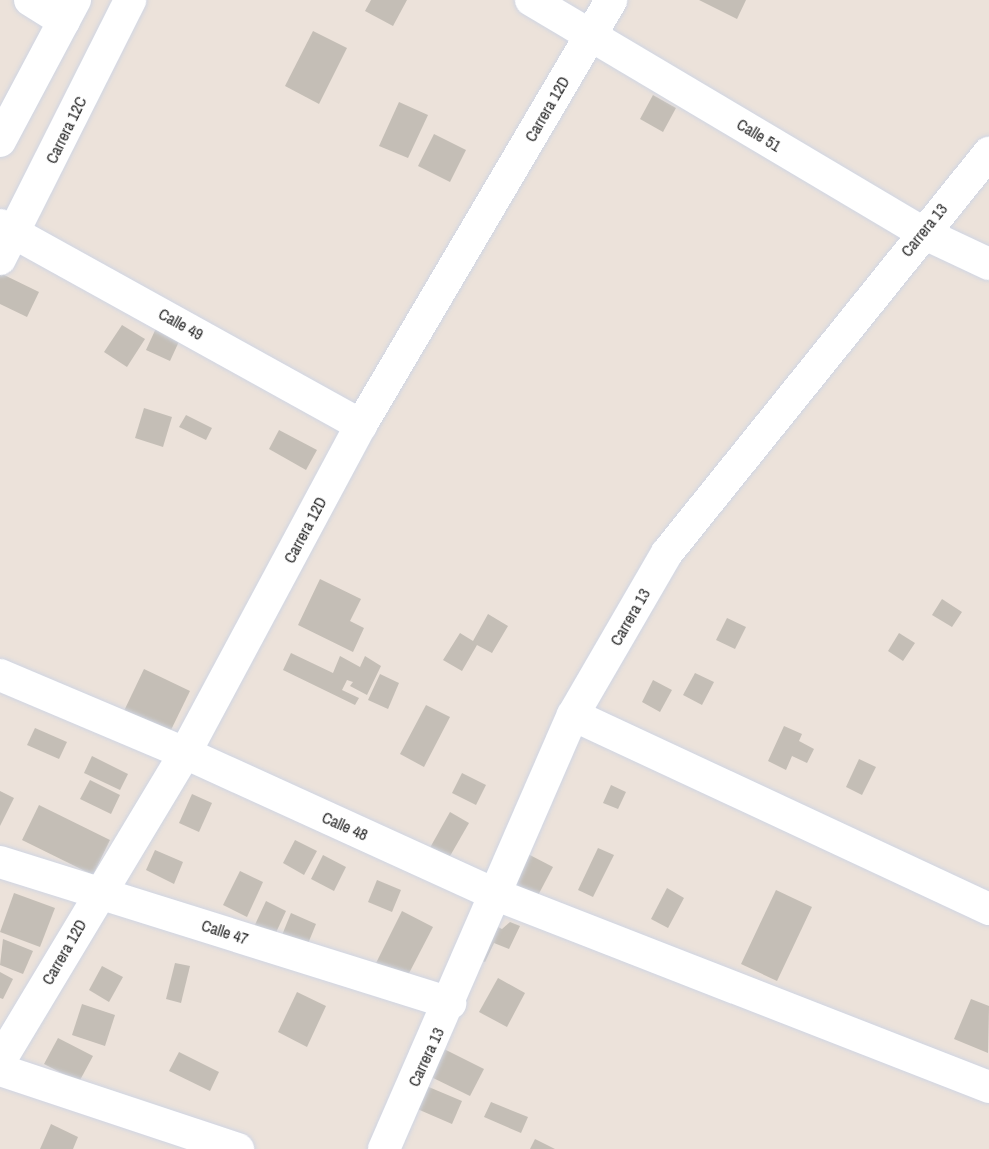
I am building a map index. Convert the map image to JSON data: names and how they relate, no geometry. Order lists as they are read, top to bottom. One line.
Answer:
{"streets":{"street":["Carrera 12D","Carrera 12C","Calle 51","Carrera 13","Calle 49","Calle 48","Calle 47"]},"crossings":[["Carrera 12D","Calle 51"],["Carrera 12D","Calle 49"],["Carrera 12D","Calle 48"],["Carrera 12D","Calle 47"],["Carrera 12C","Calle 49"],["Calle 51","Carrera 13"],["Carrera 13","Calle 48"],["Carrera 13","Calle 47"]]}
